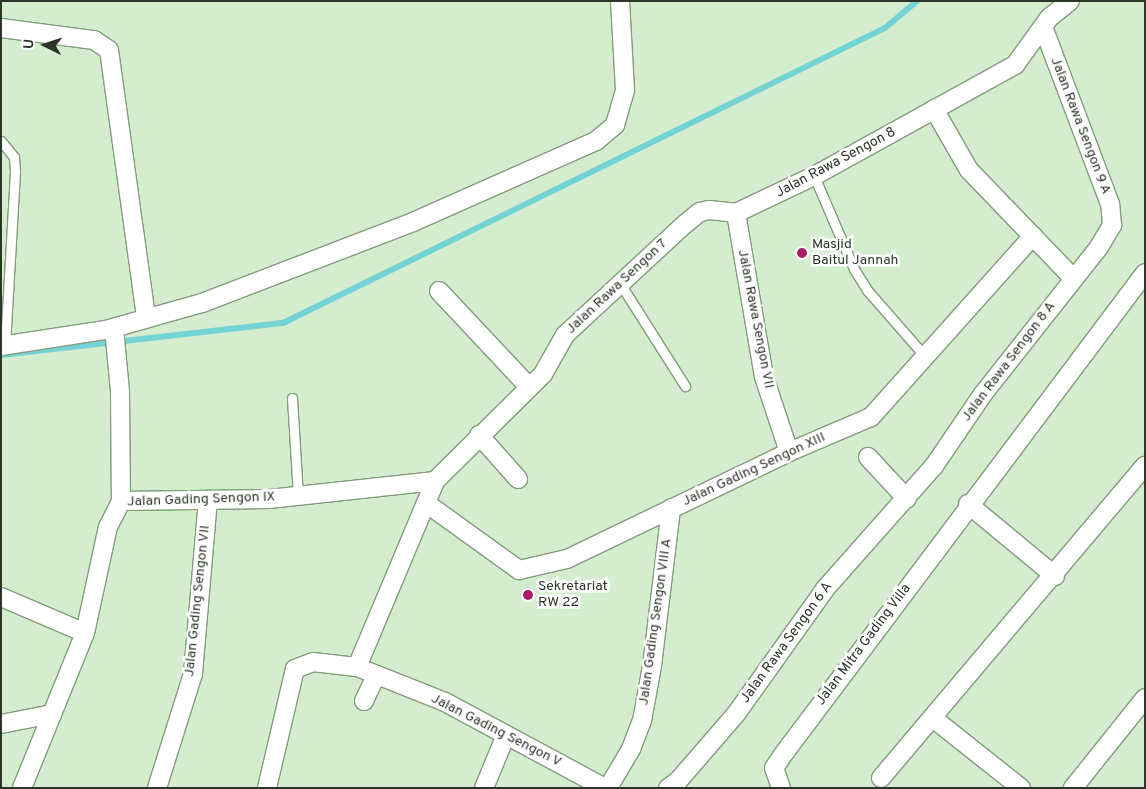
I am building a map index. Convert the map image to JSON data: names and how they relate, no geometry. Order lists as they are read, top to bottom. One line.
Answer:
{"streets":{"street":["Jalan Rawa Sengon 9 A","Jalan Rawa Sengon 8","Jalan Rawa Sengon 7","Jalan Rawa Sengon VII","Jalan Rawa Sengon 8 A","Jalan Gading Sengon XIII","Jalan Gading Sengon IX","Jalan Gading Sengon VII","Jalan Gading Sengon VIII A","Jalan Rawa Sengon 6 A","Jalan Mitra Gading Villa","Jalan Gading Sengon V"]},"crossings":[["Jalan Rawa Sengon 9 A","Jalan Rawa Sengon 8"],["Jalan Rawa Sengon 9 A","Jalan Rawa Sengon 8 A"],["Jalan Rawa Sengon 8","Jalan Rawa Sengon 7"],["Jalan Rawa Sengon 8","Jalan Rawa Sengon VII"],["Jalan Rawa Sengon 7","Jalan Rawa Sengon VII"],["Jalan Rawa Sengon 7","Jalan Gading Sengon IX"],["Jalan Rawa Sengon VII","Jalan Gading Sengon XIII"],["Jalan Rawa Sengon 8 A","Jalan Rawa Sengon 6 A"],["Jalan Gading Sengon XIII","Jalan Gading Sengon VIII A"],["Jalan Gading Sengon IX","Jalan Gading Sengon VII"],["Jalan Gading Sengon VIII A","Jalan Gading Sengon V"]],"places":["Masjid Baitul Jannah","Sekretariat RW 22"],"north":"left"}
